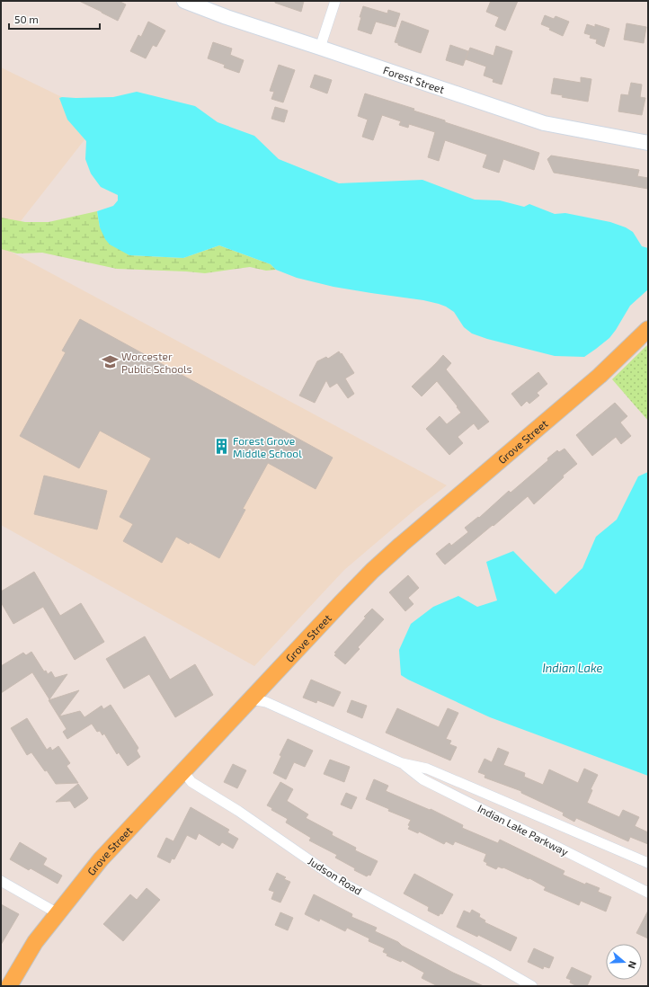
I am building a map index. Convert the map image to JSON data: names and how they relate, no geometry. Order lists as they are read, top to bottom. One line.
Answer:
{"streets":{"main road":["Forest Street","Grove Street"],"street":["Indian Lake Parkway","Judson Road"]},"crossings":[["Grove Street","Indian Lake Parkway"],["Grove Street","Judson Road"]],"water":["Indian Lake"],"places":{"school or university":["Worcester Public Schools"],"building":["Forest Grove Middle School"]},"scale_bar":"50 m","north":"right"}
